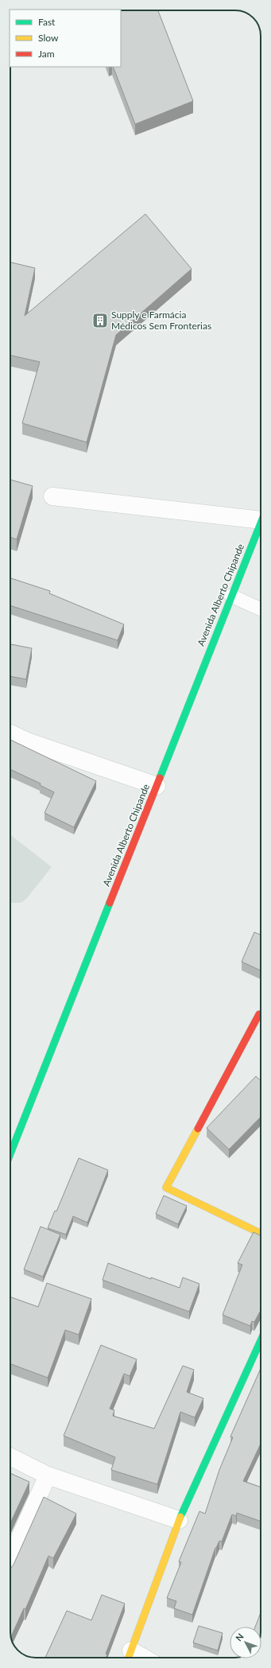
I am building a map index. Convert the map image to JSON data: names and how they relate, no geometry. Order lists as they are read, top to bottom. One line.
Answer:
{"streets":{"main road":["Avenida Alberto Chipande"]},"places":{"building":["Supply e Farmácia Médicos Sem Fronterias"]},"legend":["Fast","Slow","Jam"],"north":"top left"}
